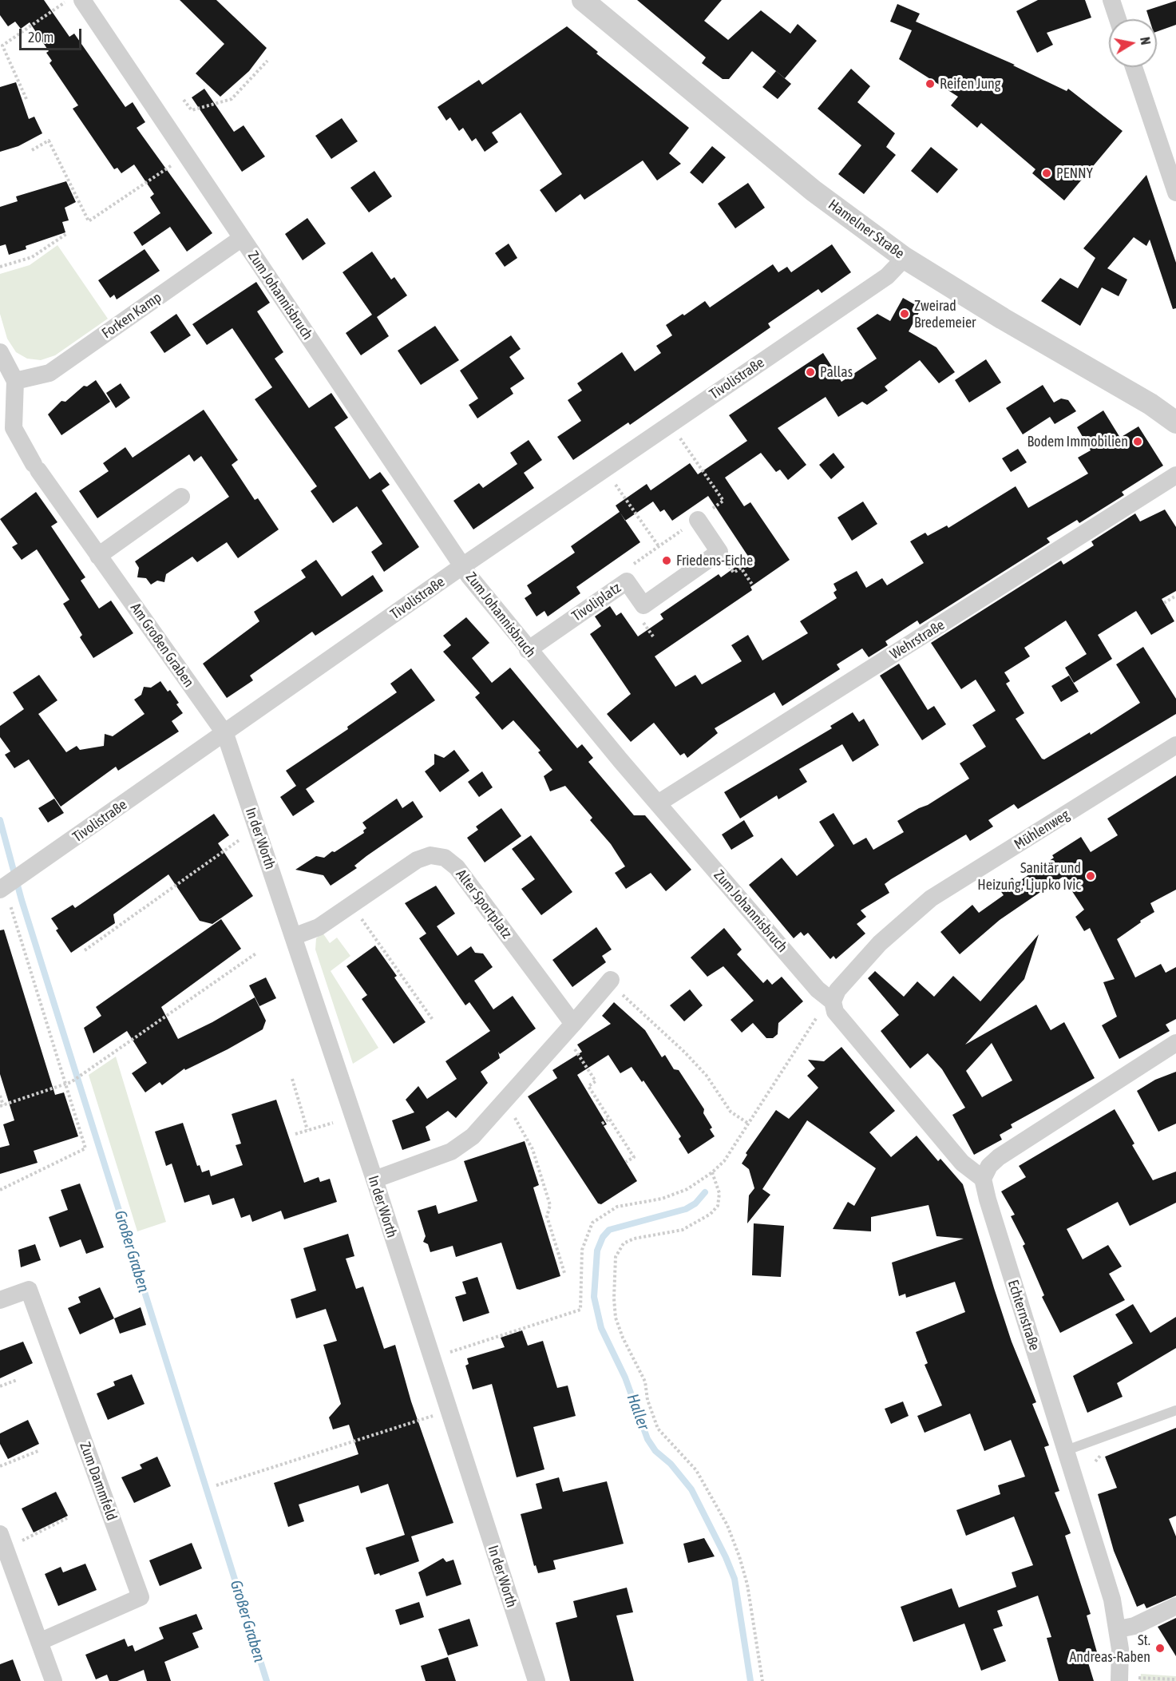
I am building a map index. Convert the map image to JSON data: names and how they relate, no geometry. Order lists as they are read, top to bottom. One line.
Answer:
{"streets":{"street":["Hamelner Straße","Zum Johannisbruch","Forken Kamp","Tivolistraße","Tivoliplatz","Wehrstraße","Am Großen Graben","Mühlenweg","In der Worth","Alter Sportplatz","Echternstraße","Zum Dammfeld"]},"crossings":[["Hamelner Straße","Tivolistraße"],["Zum Johannisbruch","Forken Kamp"],["Zum Johannisbruch","Tivolistraße"],["Zum Johannisbruch","Tivoliplatz"],["Zum Johannisbruch","Wehrstraße"],["Zum Johannisbruch","Mühlenweg"],["Zum Johannisbruch","Echternstraße"],["Forken Kamp","Am Großen Graben"],["Tivolistraße","Am Großen Graben"],["Tivolistraße","In der Worth"],["Am Großen Graben","In der Worth"],["In der Worth","Alter Sportplatz"]],"water":["Großer Graben","Haller"],"places":["Reifen Jung","PENNY","Zweirad Bredemeier","Pallas","Bodem Immobilien","Friedens-Eiche","Sanitär und Heizung, Ljupko Ivic","St. Andreas-Raben"],"scale_bar":"20 m","north":"right"}
